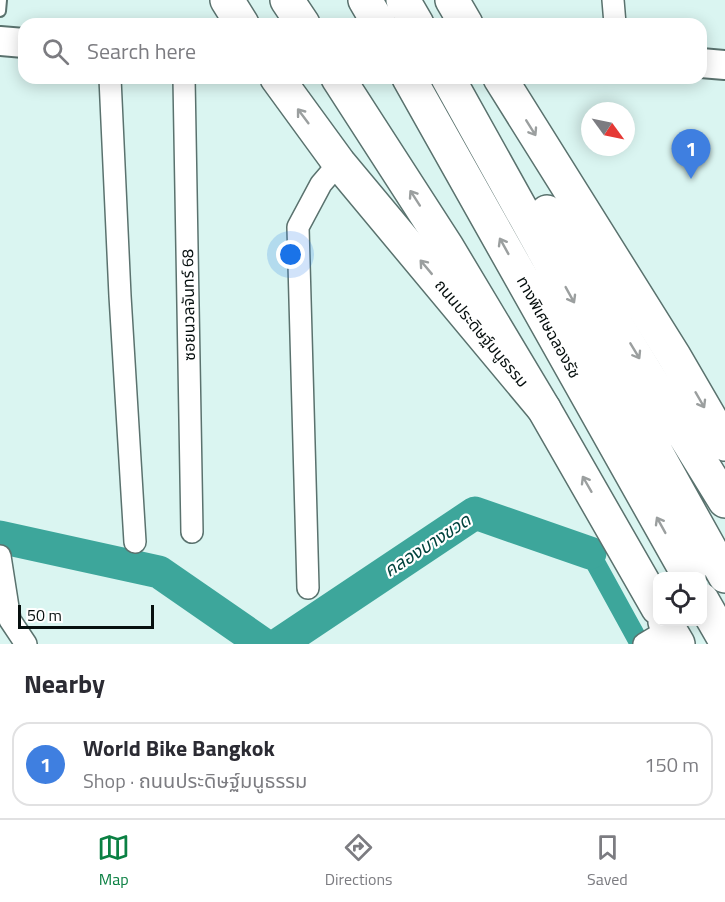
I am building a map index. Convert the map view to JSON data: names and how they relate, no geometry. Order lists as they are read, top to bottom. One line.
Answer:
{"streets":{"main road":["ทางพิเศษฉลองรัช","ถนนประดิษฐ์มนูธรรม"],"street":["ซอยนวลจันทร์ 68"]},"water":["คลองบางขวด"],"scale_bar":"50 m","north":"bottom right","page":{"search":"Search here","pins":"1","scale":"50 m","heading":"Nearby","list":[{"mark":"1","name":"World Bike Bangkok","note":"Shop · ถนนประดิษฐ์มนูธรรม","value":"150 m"}],"nav":["Map","Directions","Saved"]}}
